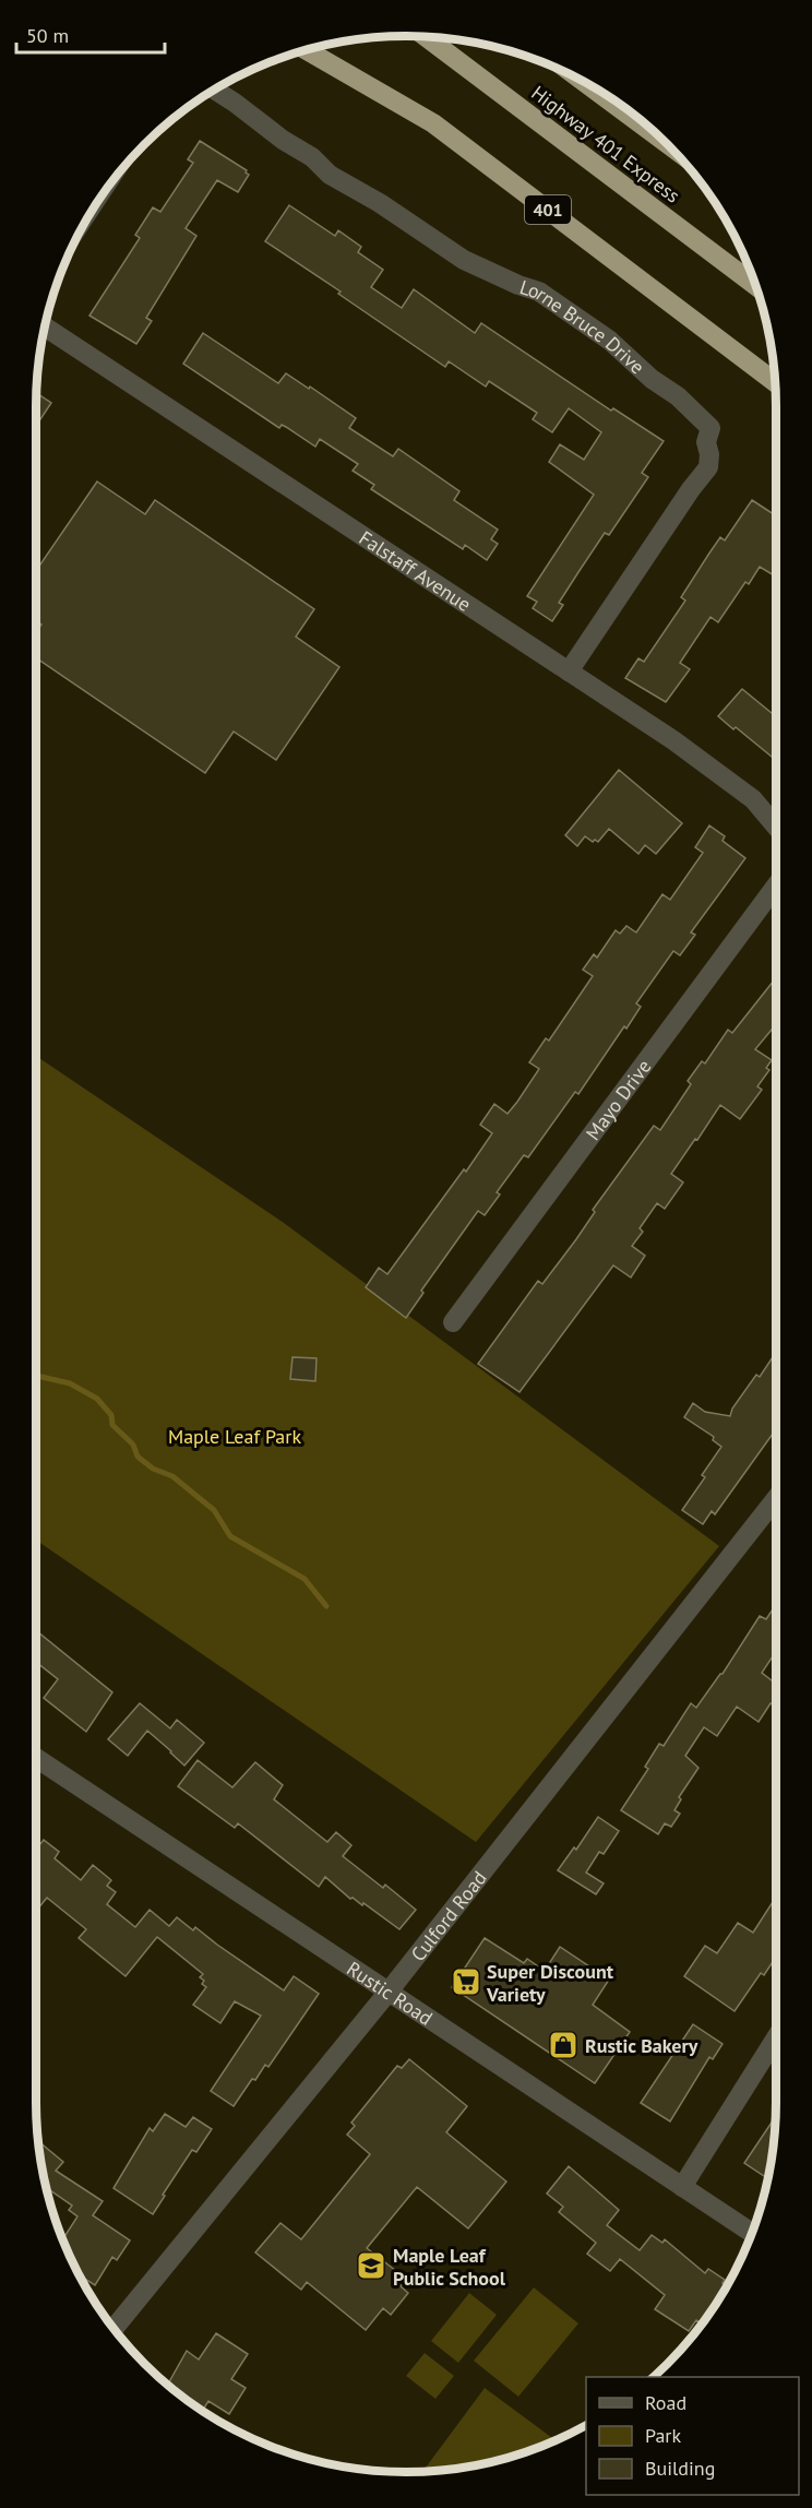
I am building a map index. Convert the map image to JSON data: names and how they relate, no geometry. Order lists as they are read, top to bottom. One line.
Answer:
{"streets":{"highway":["Highway 401 Express","401"],"street":["Lorne Bruce Drive","Falstaff Avenue","Mayo Drive","Culford Road","Rustic Road"]},"crossings":[["Lorne Bruce Drive","Falstaff Avenue"],["Culford Road","Rustic Road"]],"parks":["Maple Leaf Park"],"places":{"supermarket":["Super Discount Variety"],"shop":["Rustic Bakery"],"school or university":["Maple Leaf Public School"]},"legend":["Road","Park","Building"],"scale_bar":"50 m"}
